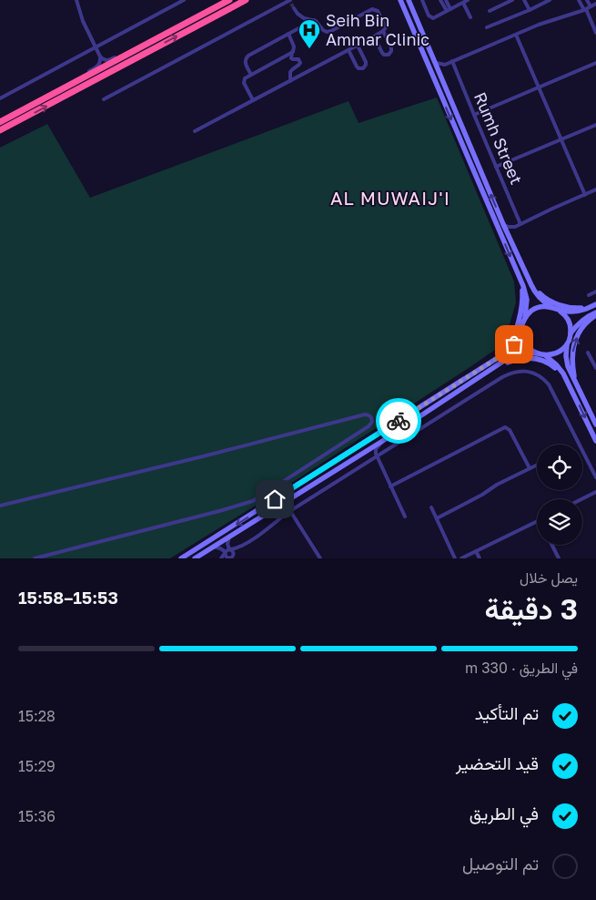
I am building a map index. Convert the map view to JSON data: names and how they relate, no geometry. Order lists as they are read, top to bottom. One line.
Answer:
{"streets":{"street":["Rumh Street"]},"districts":["AL MUWAIJ'I"],"places":{"hospital":["Seih Bin Ammar Clinic"]},"page":{"heading":["3 دقيقة","يصل خلال","15:53–15:58"],"bar":"في الطريق · 330 m","list":[["تم التأكيد","15:28"],["قيد التحضير","15:29"],["في الطريق","15:36"],"تم التوصيل"]}}
